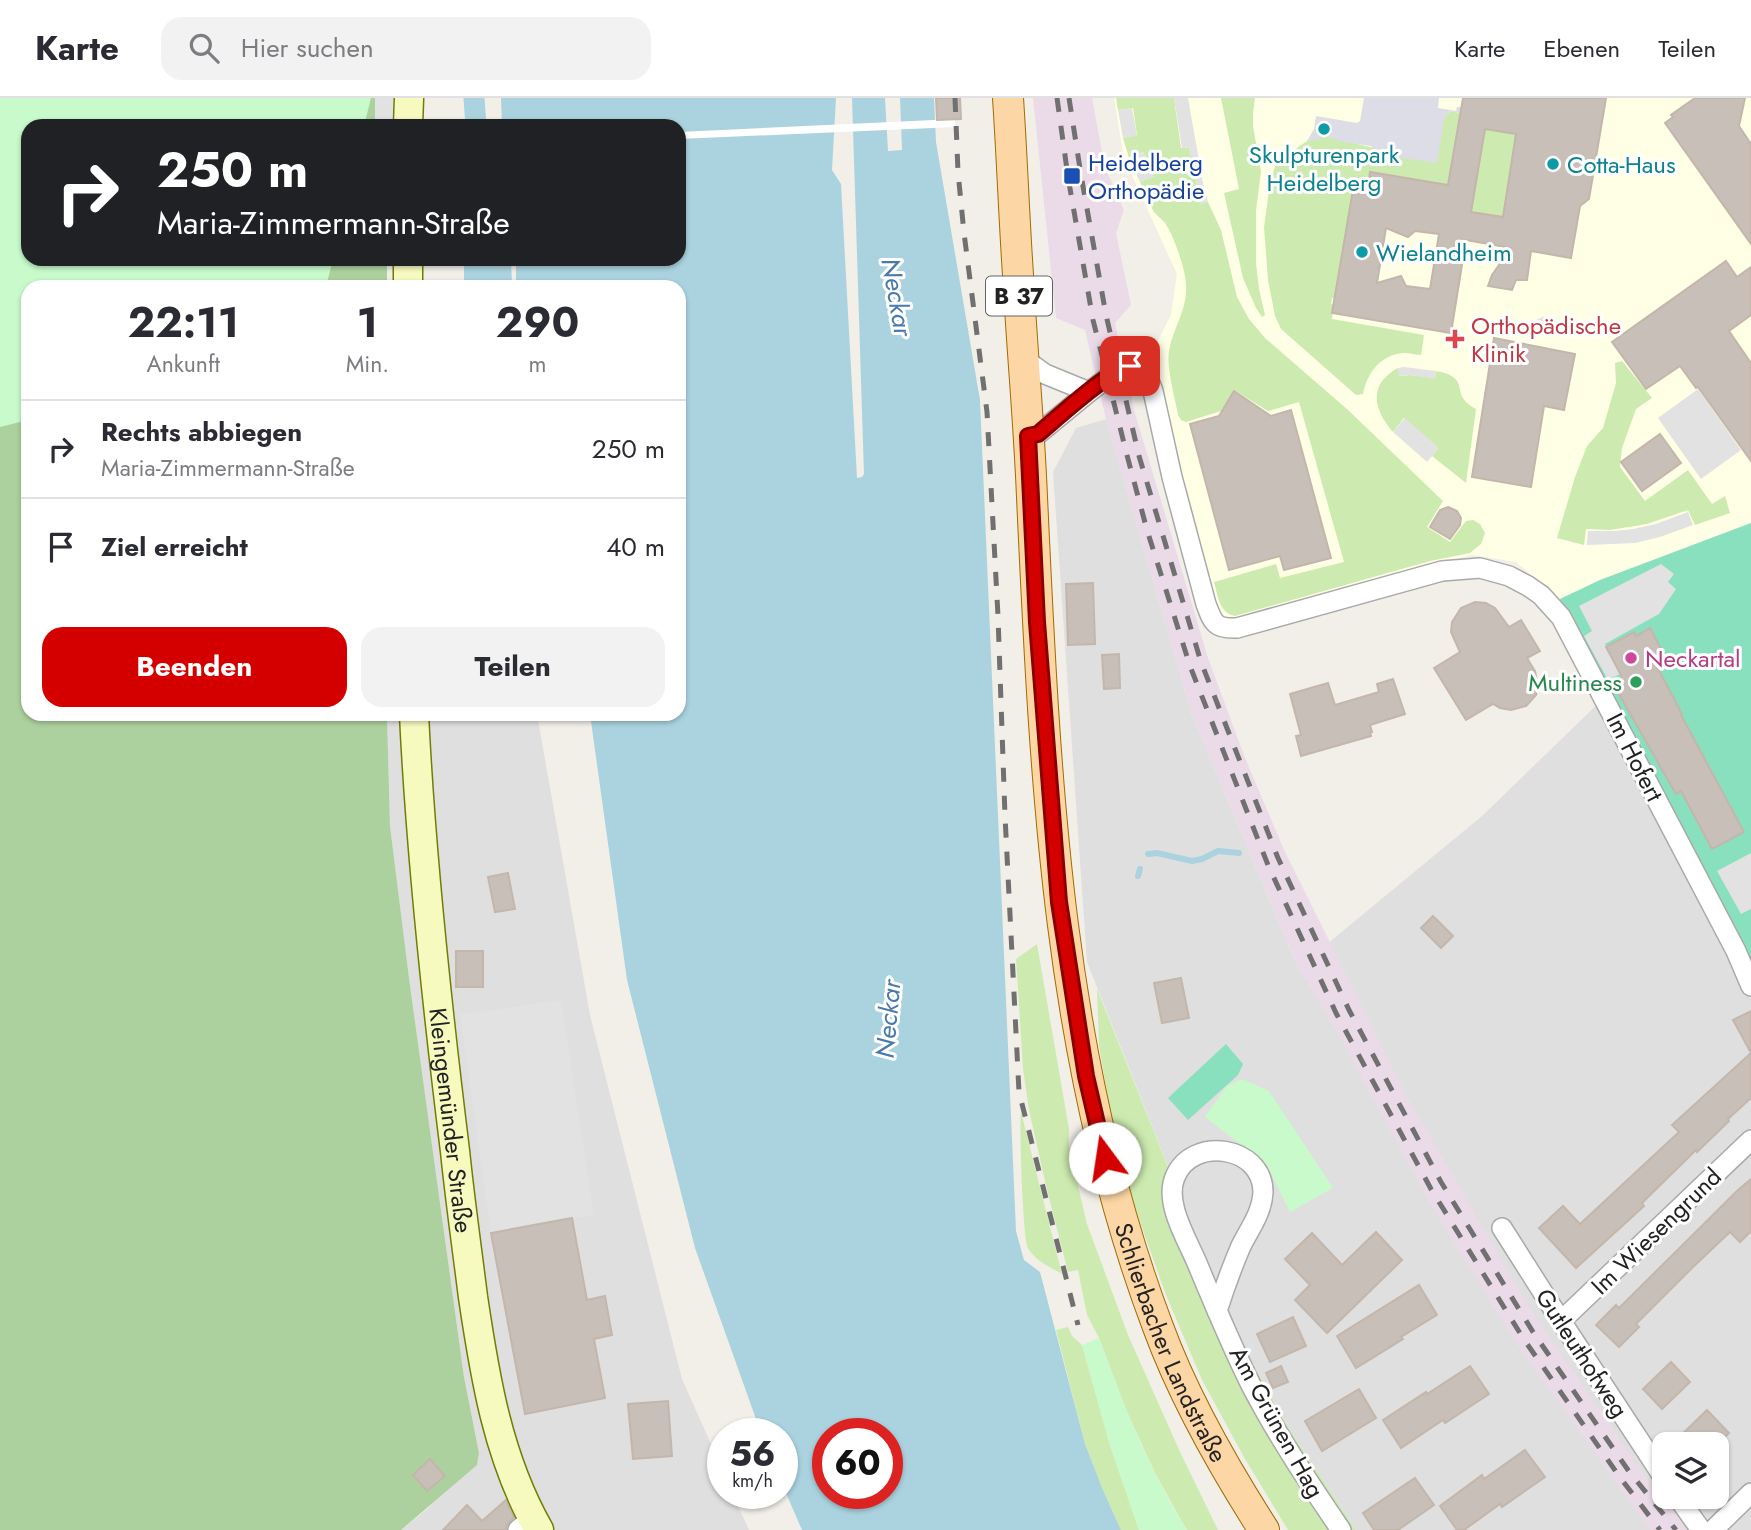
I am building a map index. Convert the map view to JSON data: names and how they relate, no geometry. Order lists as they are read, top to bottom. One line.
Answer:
{"streets":{"main road":["B 37","Kleingemünder Straße","Schlierbacher Landstraße"],"street":["Im Hofert","Im Wiesengrund","Gutleuthofweg","Am Grünen Hag"]},"crossings":[["Im Wiesengrund","Gutleuthofweg"]],"water":["Neckar"],"places":{"other":["Skulpturenpark Heidelberg","Cotta-Haus","Wielandheim","Neckartal","Multiness"],"transit":["Heidelberg Orthopädie"],"health":["Orthopädische Klinik"]},"page":{"header":"Karte","search":"Hier suchen","nav":["Karte","Ebenen","Teilen"],"turn":["250 m","Maria-Zimmermann-Straße"],"eta":["22:11","Ankunft","1","Min.","290","m"],"list":[{"name":"Rechts abbiegen","note":"Maria-Zimmermann-Straße","value":"250 m"},{"name":"Ziel erreicht","value":"40 m"}],"buttons":["Beenden","Teilen"],"speed":"56 km/h","limit":"60"}}
